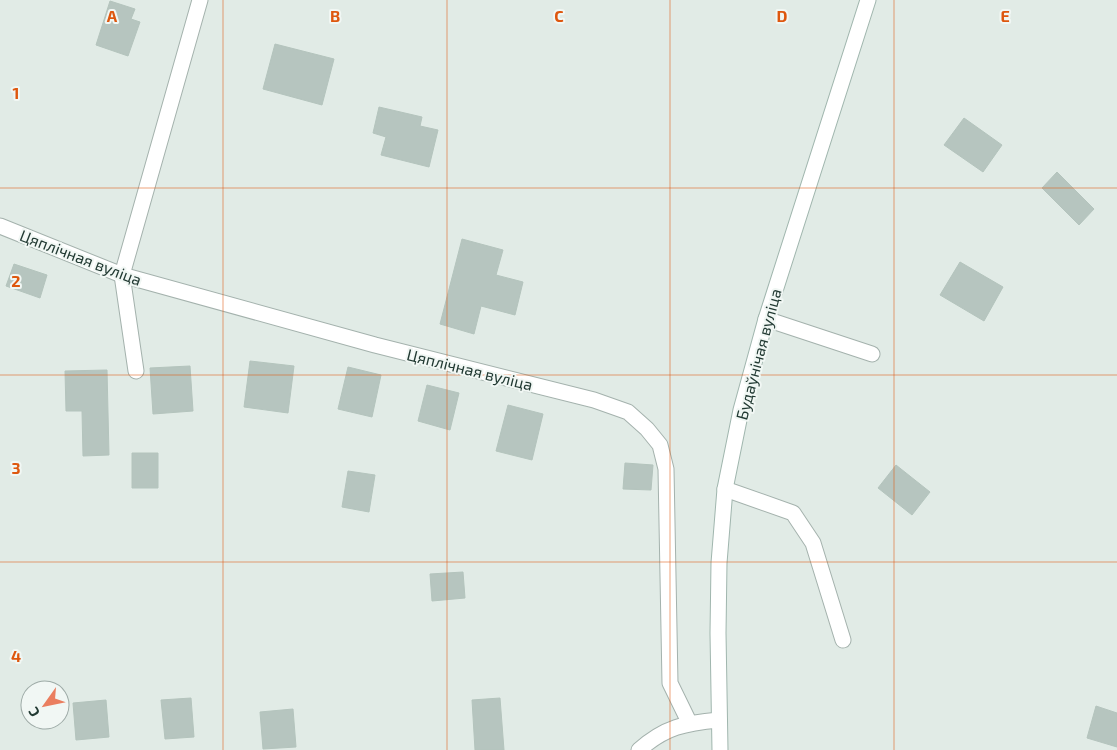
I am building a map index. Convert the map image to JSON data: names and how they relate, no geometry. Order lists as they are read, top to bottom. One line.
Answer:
{"streets":{"street":["Цяплічная вуліца","Будаўнічая вуліца"]},"north":"bottom left","grid":{"columns":["A","B","C","D","E"],"rows":["1","2","3","4"]}}
